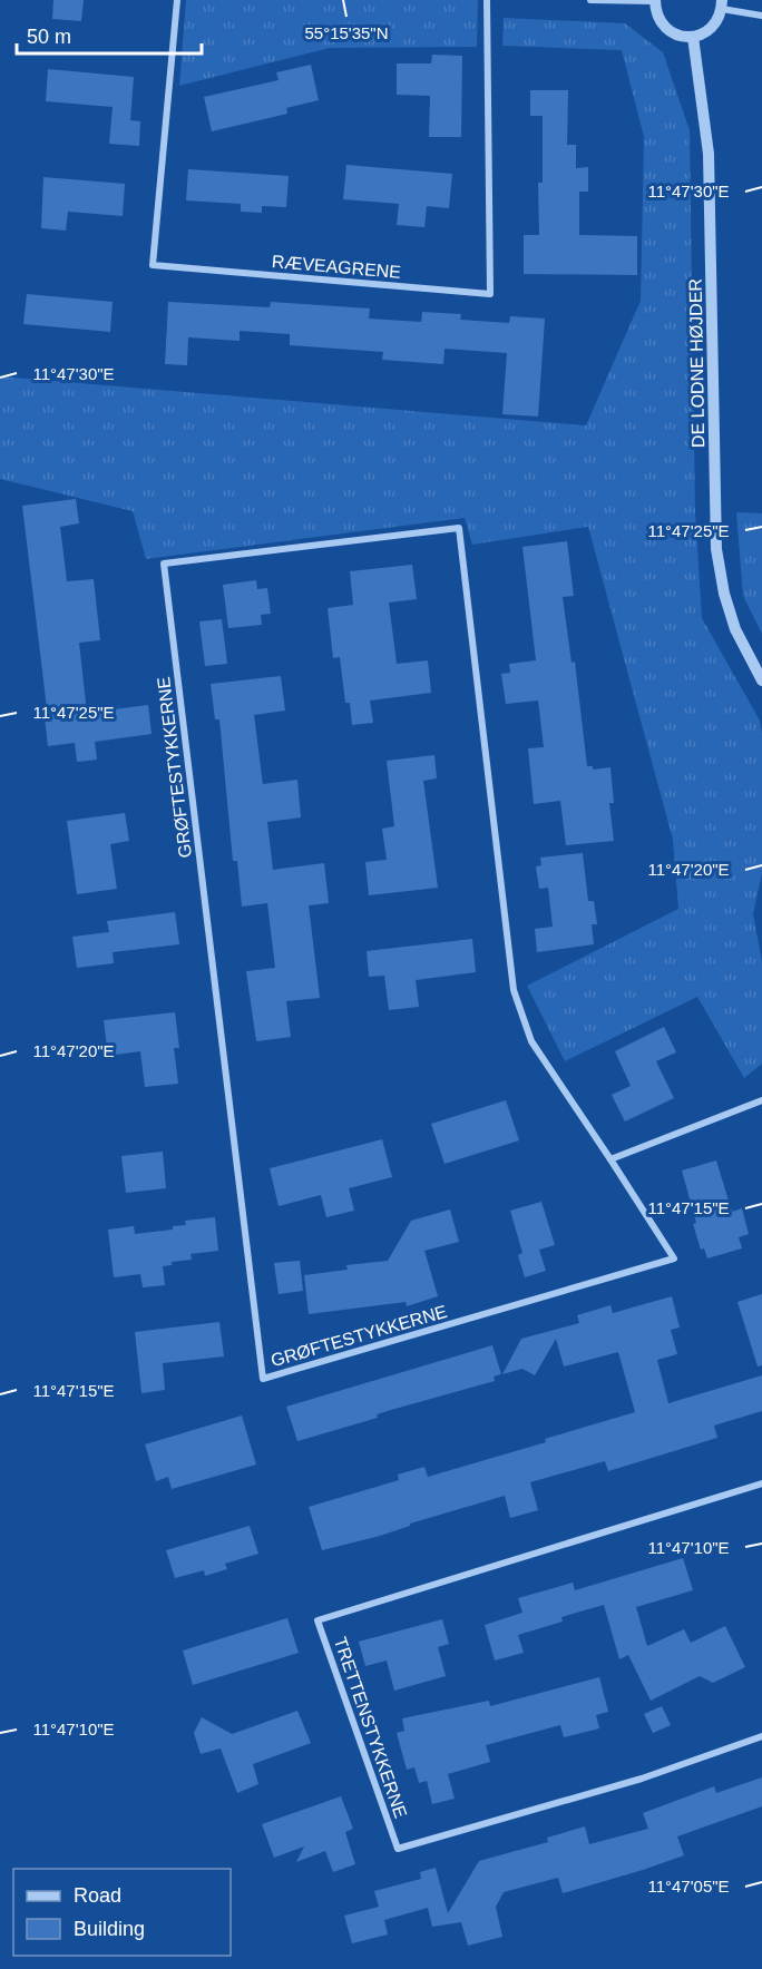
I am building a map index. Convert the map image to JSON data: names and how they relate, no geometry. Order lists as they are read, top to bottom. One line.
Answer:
{"streets":{"street":["RÆVEAGRENE","DE LODNE HØJDER","GRØFTESTYKKERNE","TRETTENSTYKKERNE"]},"legend":["Road","Building"],"scale_bar":"50 m","coordinates":["55°15'35\"N","11°47'30\"E","11°47'25\"E","11°47'20\"E","11°47'15\"E","11°47'10\"E","11°47'05\"E"]}
